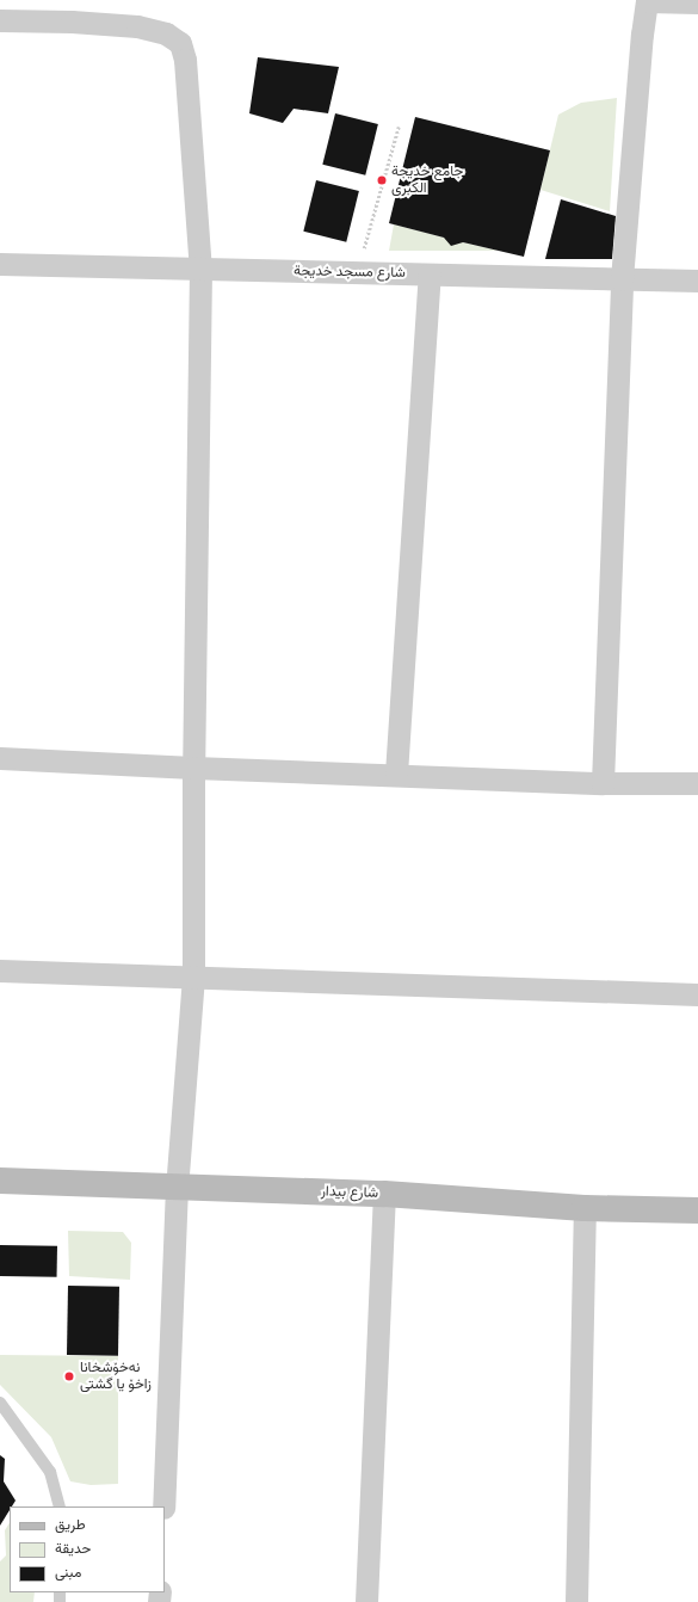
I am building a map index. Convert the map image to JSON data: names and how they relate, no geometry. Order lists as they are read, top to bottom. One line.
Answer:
{"streets":{"main road":["شارع بيدار"],"street":["شارع مسجد خديجة"]},"places":["جامع خديجة الكبرى","نەخۆشخانا زاخۆ یا گشتی"],"legend":["طريق","حديقة","مبنى"]}
